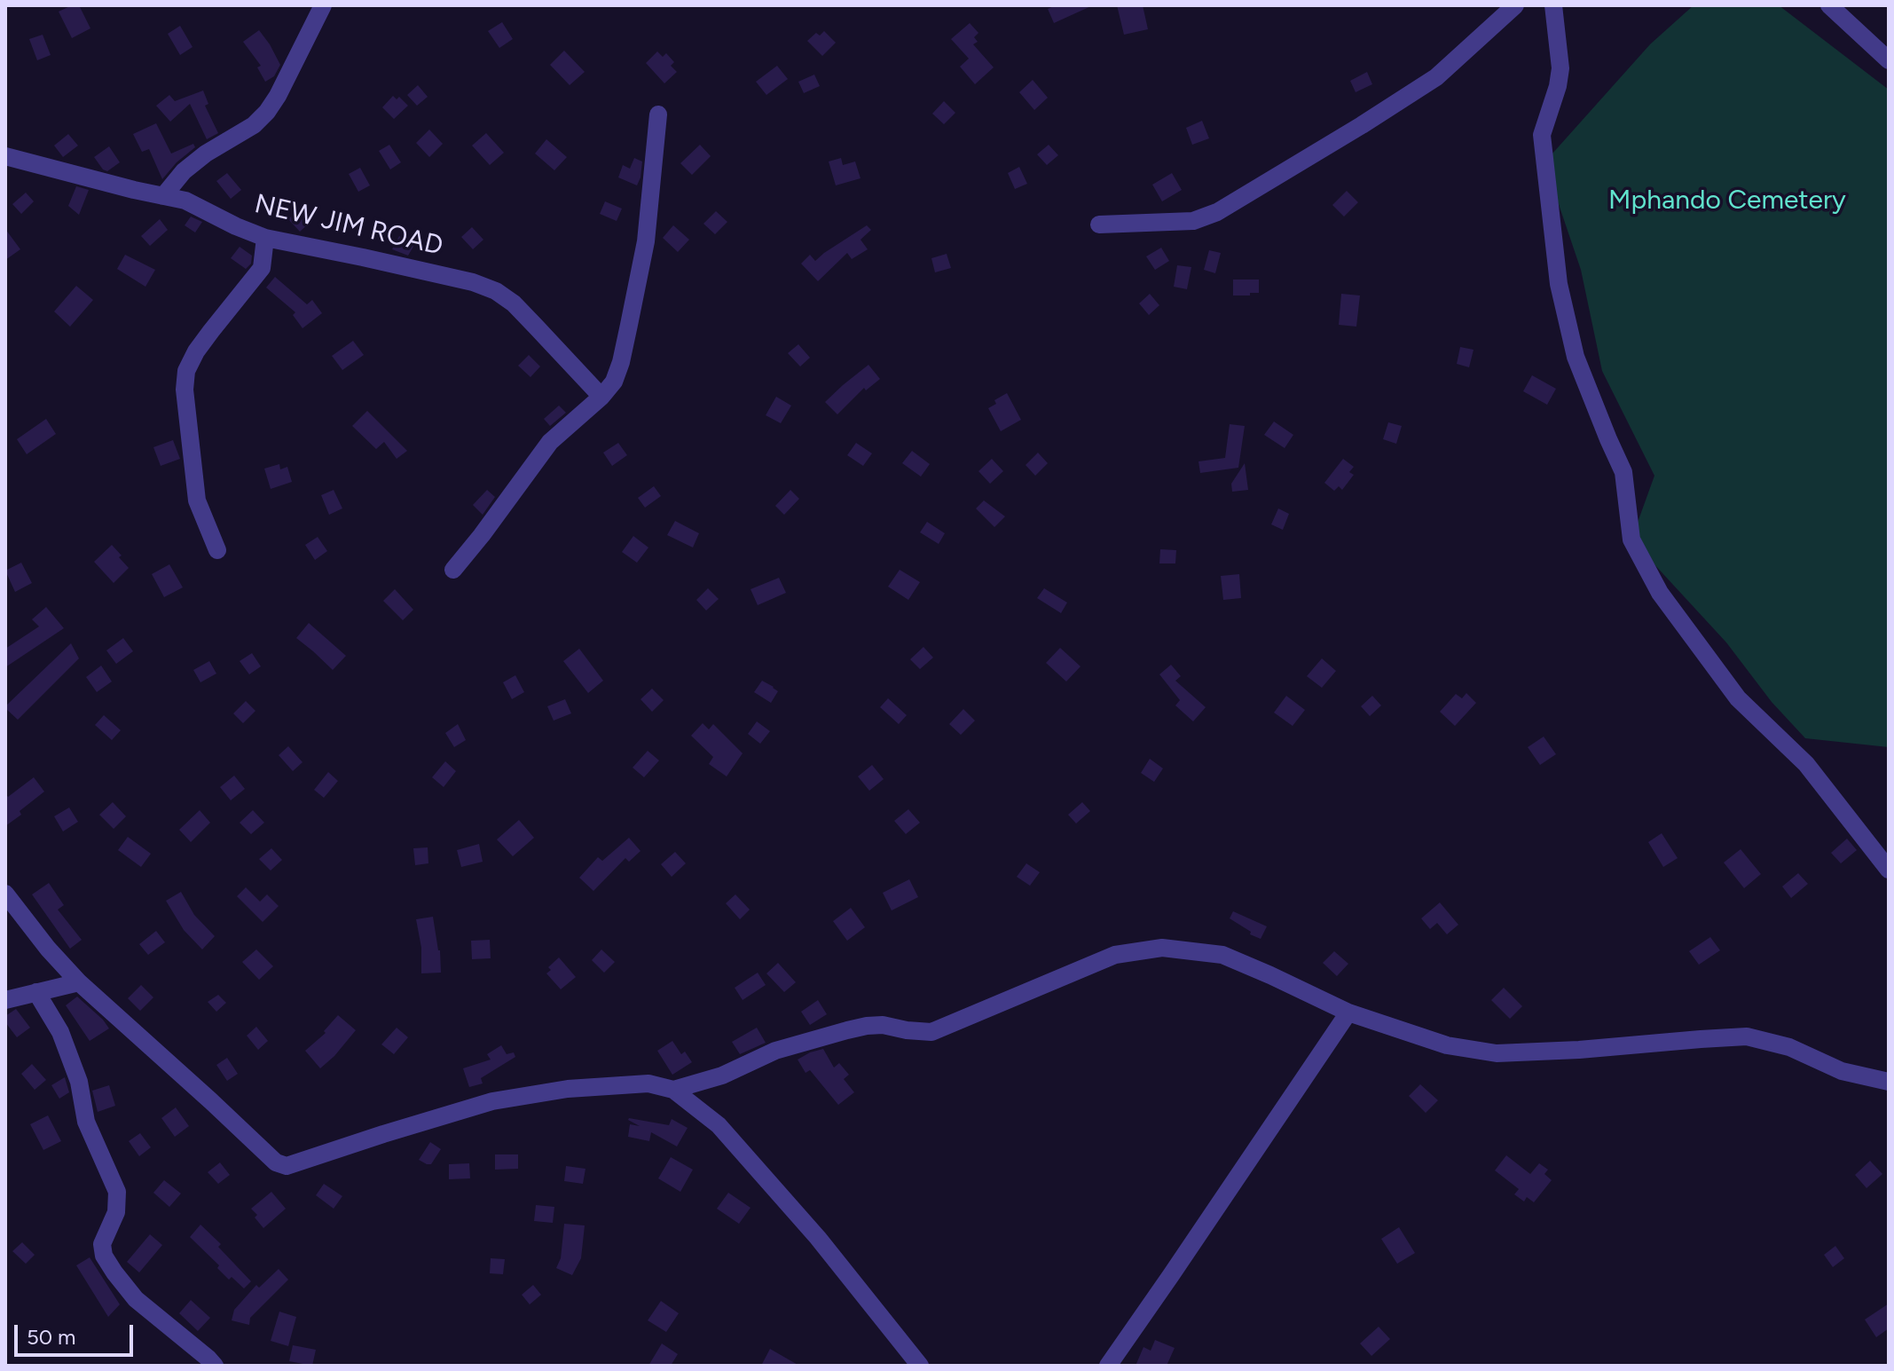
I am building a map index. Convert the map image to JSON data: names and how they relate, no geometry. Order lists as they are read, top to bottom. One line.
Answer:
{"streets":{"street":["NEW JIM ROAD"]},"parks":["Mphando Cemetery"],"scale_bar":"50 m"}
